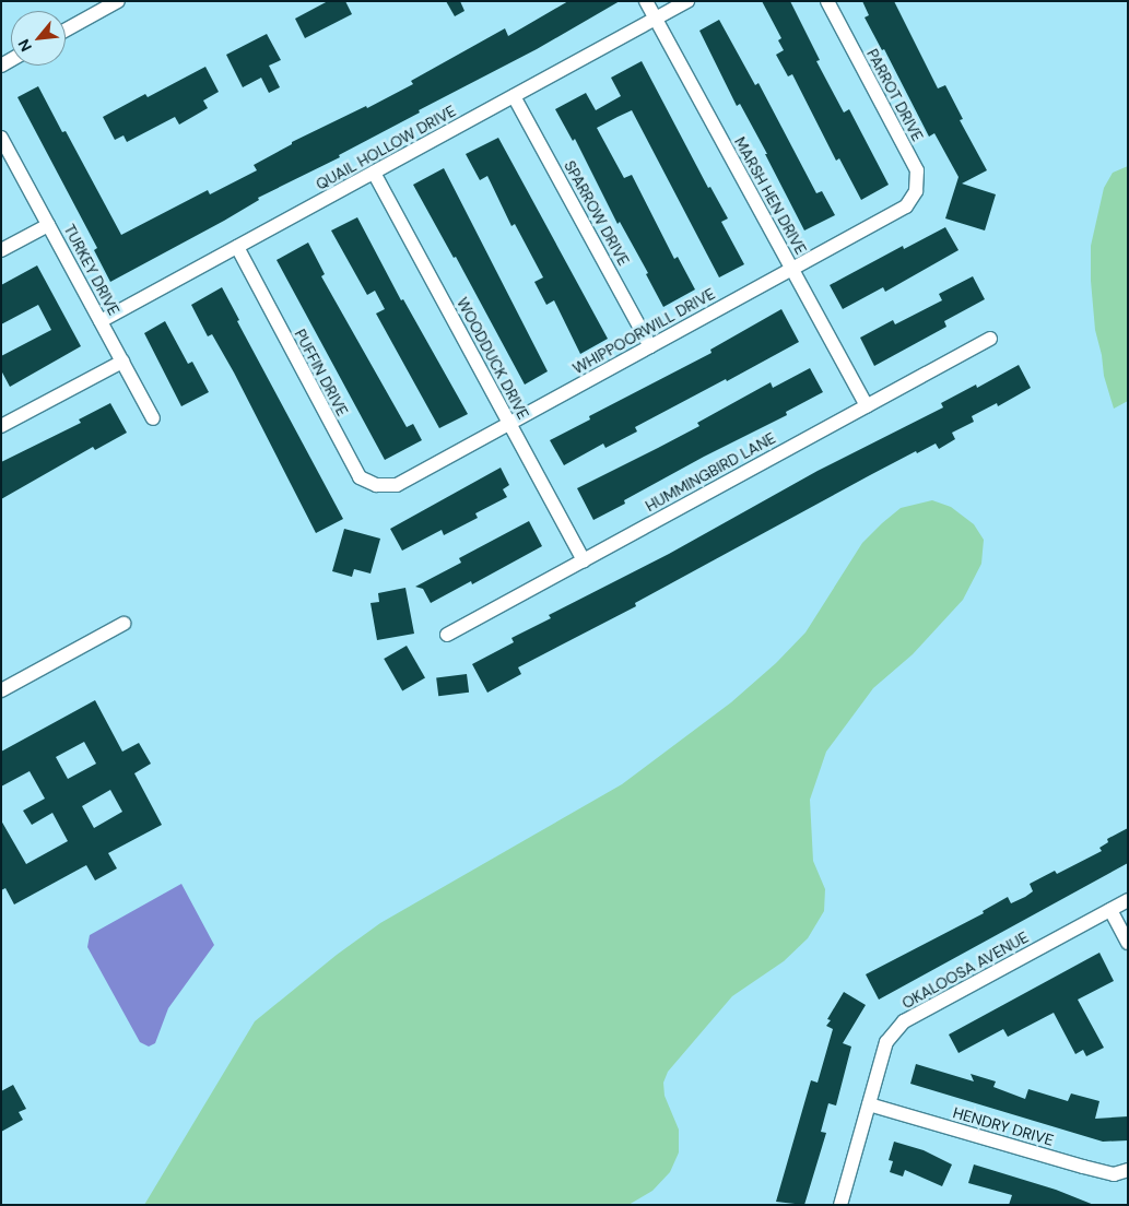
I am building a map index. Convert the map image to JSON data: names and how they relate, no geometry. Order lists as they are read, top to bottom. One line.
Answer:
{"streets":{"street":["PARROT DRIVE","QUAIL HOLLOW DRIVE","MARSH HEN DRIVE","SPARROW DRIVE","TURKEY DRIVE","WHIPPOORWILL DRIVE","WOODDUCK DRIVE","PUFFIN DRIVE","HUMMINGBIRD LANE","OKALOOSA AVENUE","HENDRY DRIVE"]},"crossings":[["PARROT DRIVE","WHIPPOORWILL DRIVE"],["QUAIL HOLLOW DRIVE","MARSH HEN DRIVE"],["QUAIL HOLLOW DRIVE","SPARROW DRIVE"],["QUAIL HOLLOW DRIVE","TURKEY DRIVE"],["QUAIL HOLLOW DRIVE","WOODDUCK DRIVE"],["QUAIL HOLLOW DRIVE","PUFFIN DRIVE"],["MARSH HEN DRIVE","WHIPPOORWILL DRIVE"],["MARSH HEN DRIVE","HUMMINGBIRD LANE"],["SPARROW DRIVE","WHIPPOORWILL DRIVE"],["WHIPPOORWILL DRIVE","WOODDUCK DRIVE"],["WHIPPOORWILL DRIVE","PUFFIN DRIVE"],["WOODDUCK DRIVE","HUMMINGBIRD LANE"],["OKALOOSA AVENUE","HENDRY DRIVE"]],"north":"bottom left"}
